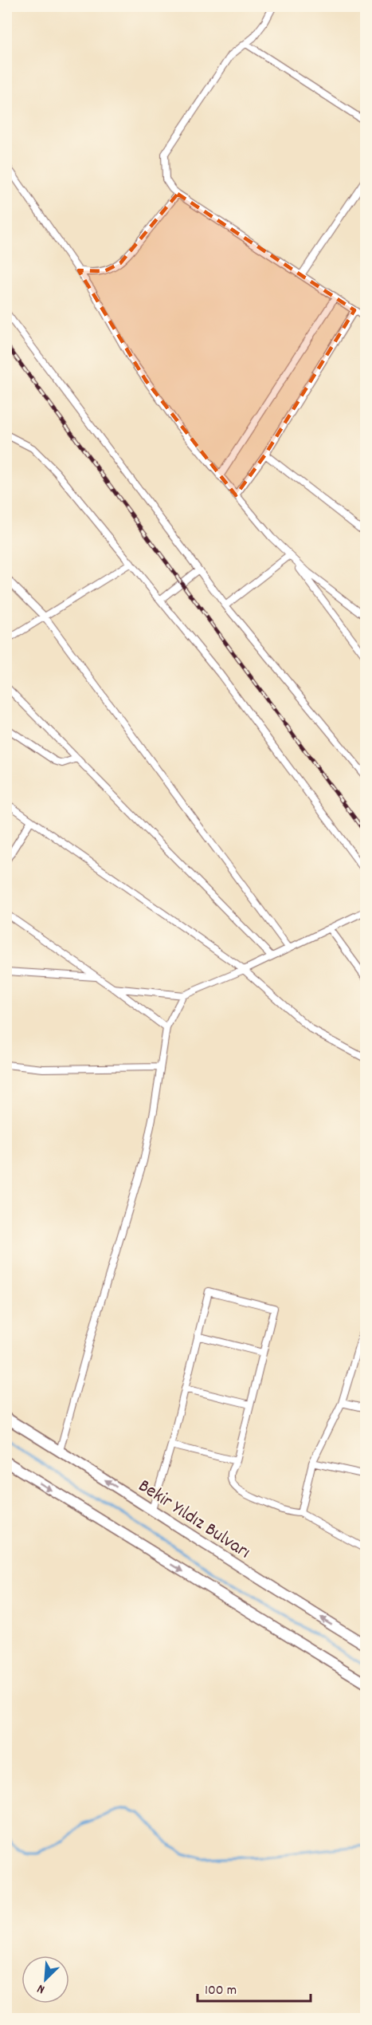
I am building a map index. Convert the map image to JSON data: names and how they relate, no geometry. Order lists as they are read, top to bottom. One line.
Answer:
{"streets":{"main road":["Bekir Yıldız Bulvarı"]},"scale_bar":"100 m","north":"bottom left"}
